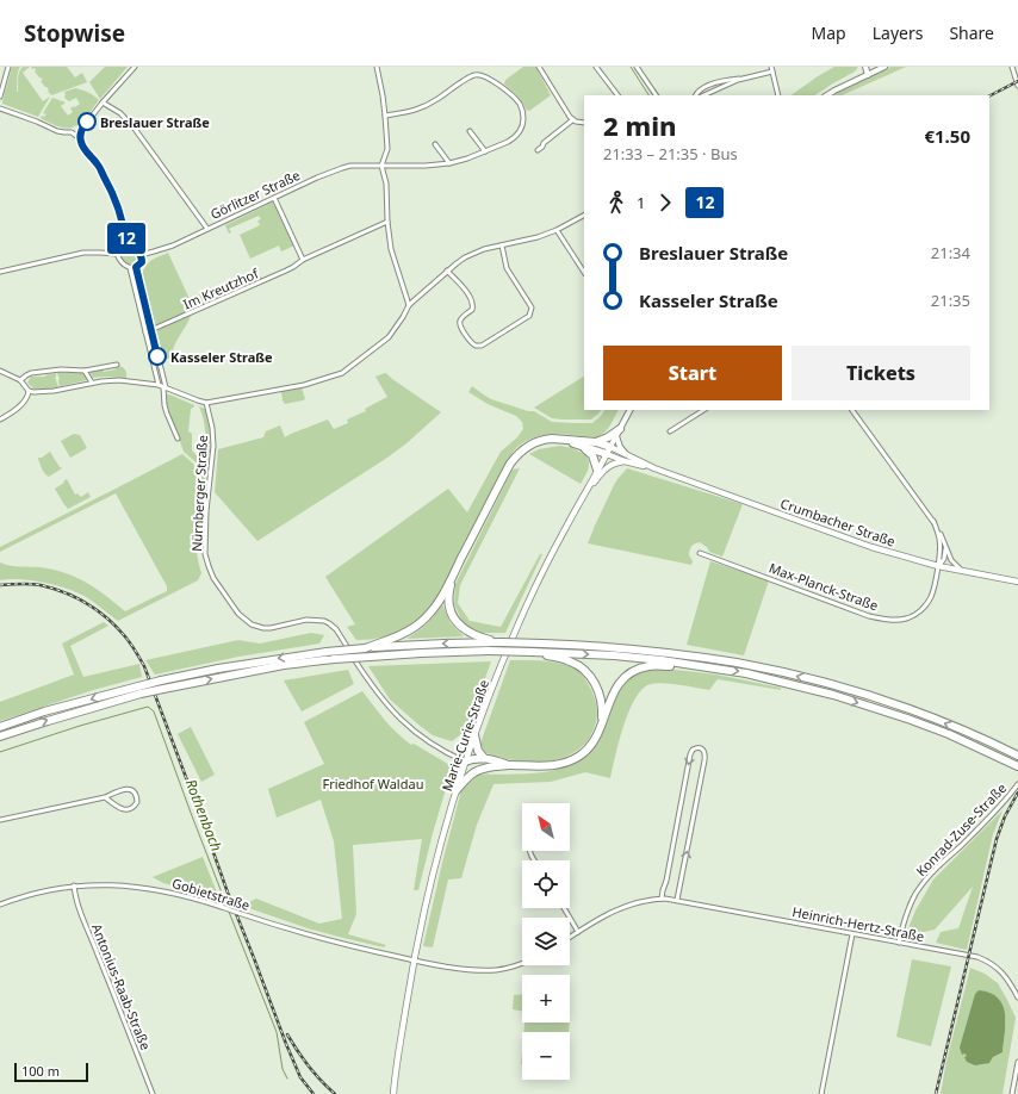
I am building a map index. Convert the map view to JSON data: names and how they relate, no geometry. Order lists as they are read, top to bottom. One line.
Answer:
{"streets":{"main road":["Crumbacher Straße","Marie-Curie-Straße"],"street":["Görlitzer Straße","Im Kreutzhof","Nürnberger Straße","Max-Planck-Straße","Konrad-Zuse-Straße","Gobietstraße","Heinrich-Hertz-Straße","Antonius-Raab-Straße"]},"crossings":[["Nürnberger Straße","Marie-Curie-Straße"],["Crumbacher Straße","Max-Planck-Straße"],["Crumbacher Straße","Marie-Curie-Straße"],["Marie-Curie-Straße","Gobietstraße"],["Konrad-Zuse-Straße","Heinrich-Hertz-Straße"],["Gobietstraße","Antonius-Raab-Straße"]],"water":["Rothenbach"],"parks":["Friedhof Waldau"],"places":["Breslauer Straße","Kasseler Straße"],"lines":["bus line 12"],"scale_bar":"100 m","north":"top left","page":{"header":"Stopwise","nav":["Map","Layers","Share"],"on_map":"12","heading":["2 min","21:33 – 21:35 · Bus","€1.50"],"legs":["1","12"],"list":[{"name":"Breslauer Straße","value":"21:34"},{"name":"Kasseler Straße","value":"21:35"}],"buttons":["Start","Tickets"],"map_buttons":["+","−"],"scale":"100 m"}}
